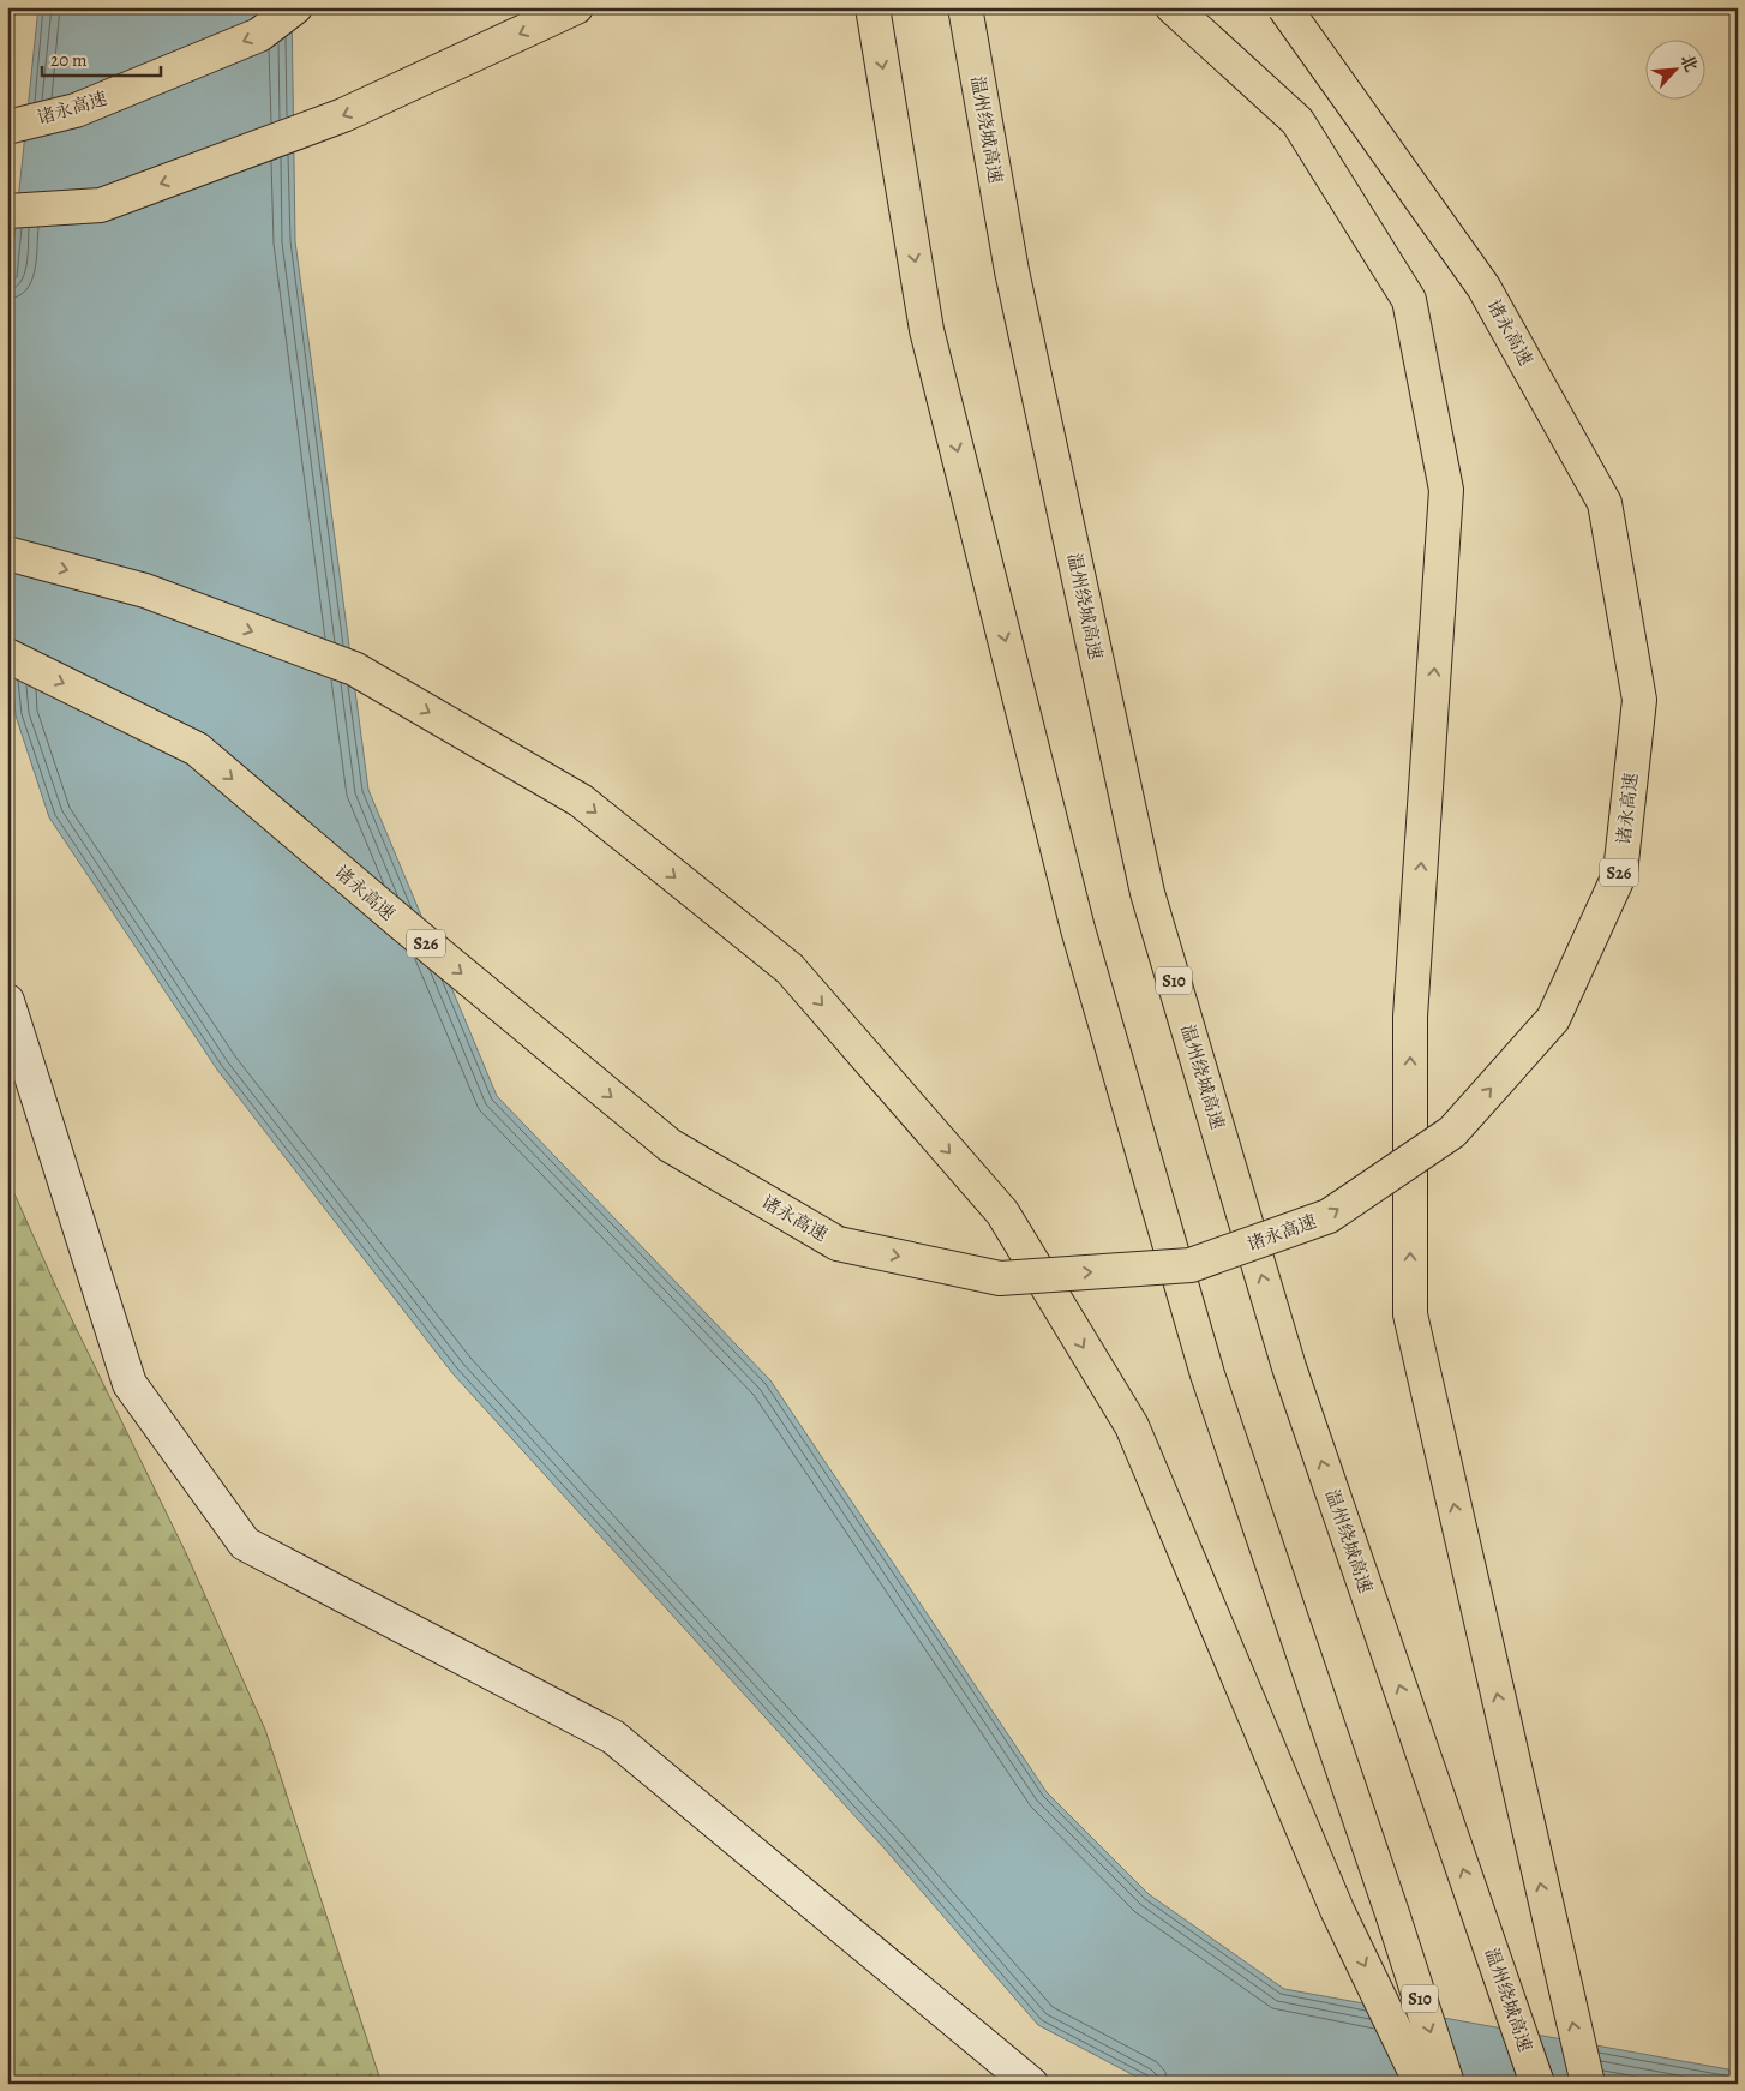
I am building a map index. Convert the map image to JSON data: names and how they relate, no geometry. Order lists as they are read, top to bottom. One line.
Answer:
{"streets":{"highway":["诸永高速","温州绕城高速","S26","S10"]},"scale_bar":"20 m","north":"top right"}
